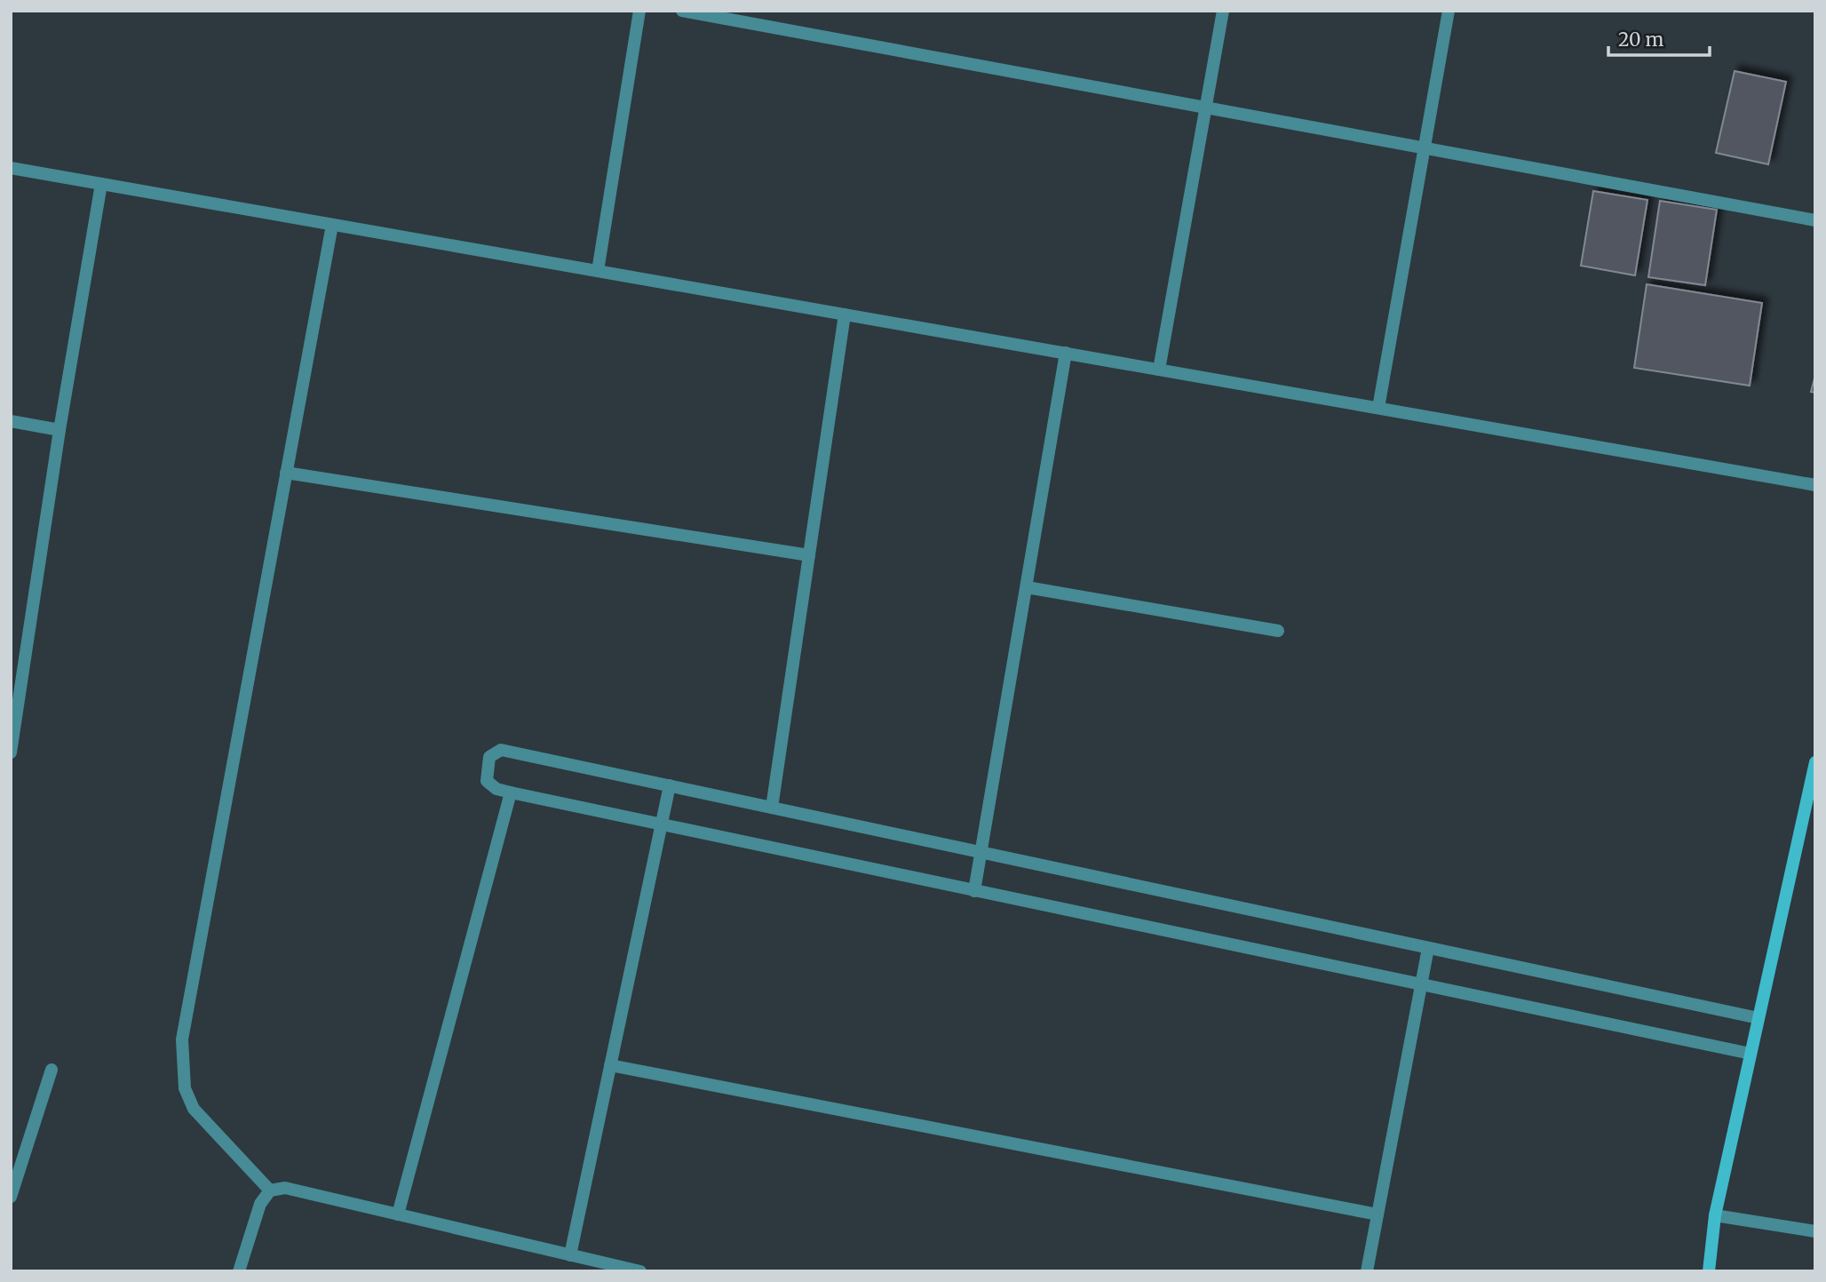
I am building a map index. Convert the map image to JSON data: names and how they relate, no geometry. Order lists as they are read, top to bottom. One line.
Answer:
{"scale_bar":"20 m"}
